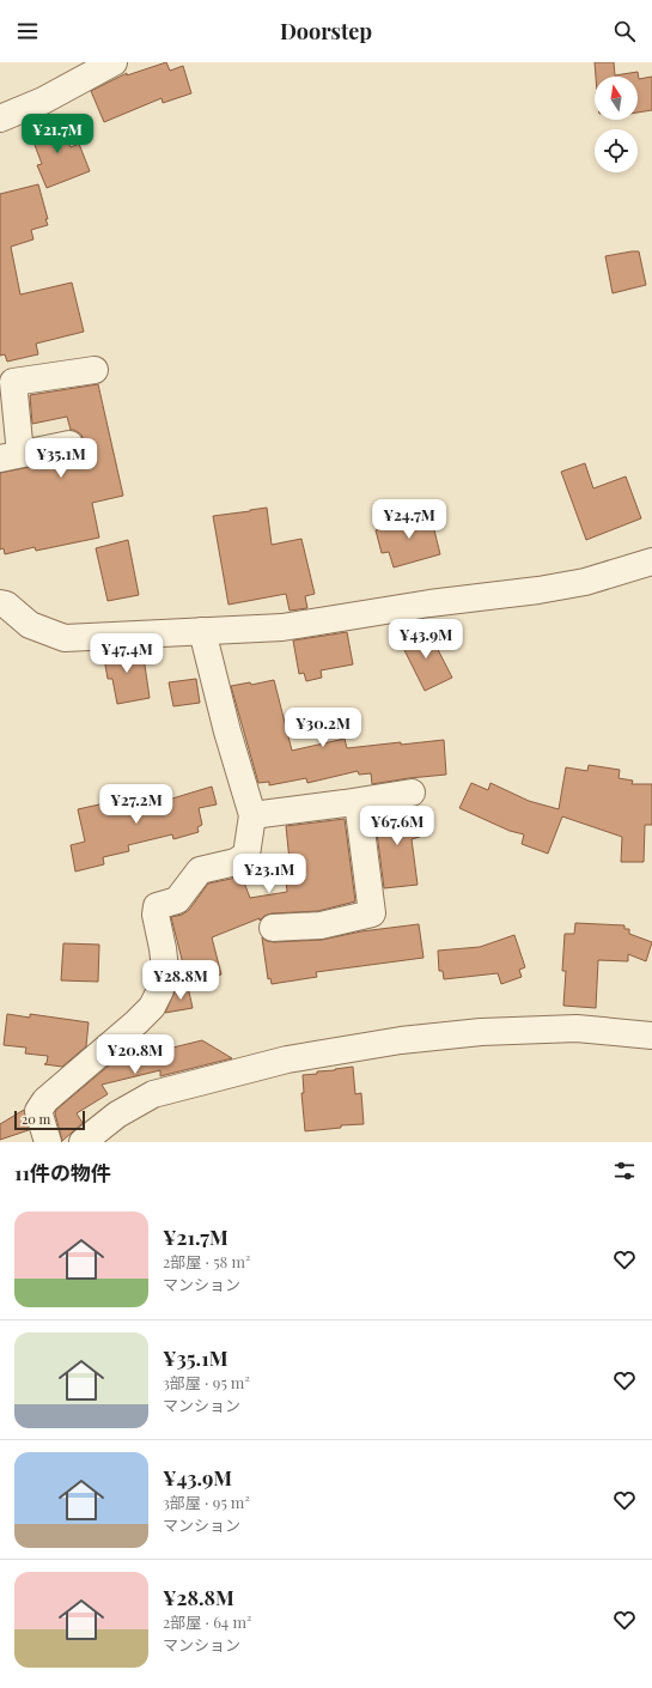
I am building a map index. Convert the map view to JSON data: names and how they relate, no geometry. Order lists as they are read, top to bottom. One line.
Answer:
{"scale_bar":"20 m","north":"top","page":{"header":"Doorstep","price":["¥21.7M","¥35.1M","¥24.7M","¥43.9M","¥47.4M","¥30.2M","¥27.2M","¥67.6M","¥23.1M","¥28.8M","¥20.8M"],"scale":"20 m","heading":"11件の物件","list":[{"name":"¥21.7M","note":"2部屋 · 58 m² · マンション"},{"name":"¥35.1M","note":"3部屋 · 95 m² · マンション"},{"name":"¥43.9M","note":"3部屋 · 95 m² · マンション"},{"name":"¥28.8M","note":"2部屋 · 64 m² · マンション"}]}}
